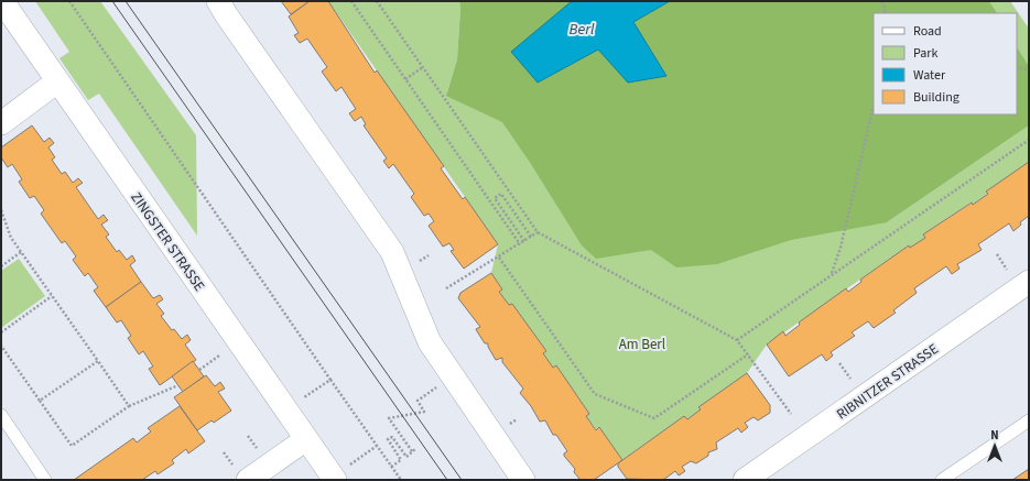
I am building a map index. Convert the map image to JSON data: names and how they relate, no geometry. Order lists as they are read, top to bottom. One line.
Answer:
{"streets":{"street":["ZINGSTER STRASSE","RIBNITZER STRASSE"]},"water":["Berl"],"parks":["Am Berl"],"legend":["Road","Park","Water","Building"],"north":"top"}
